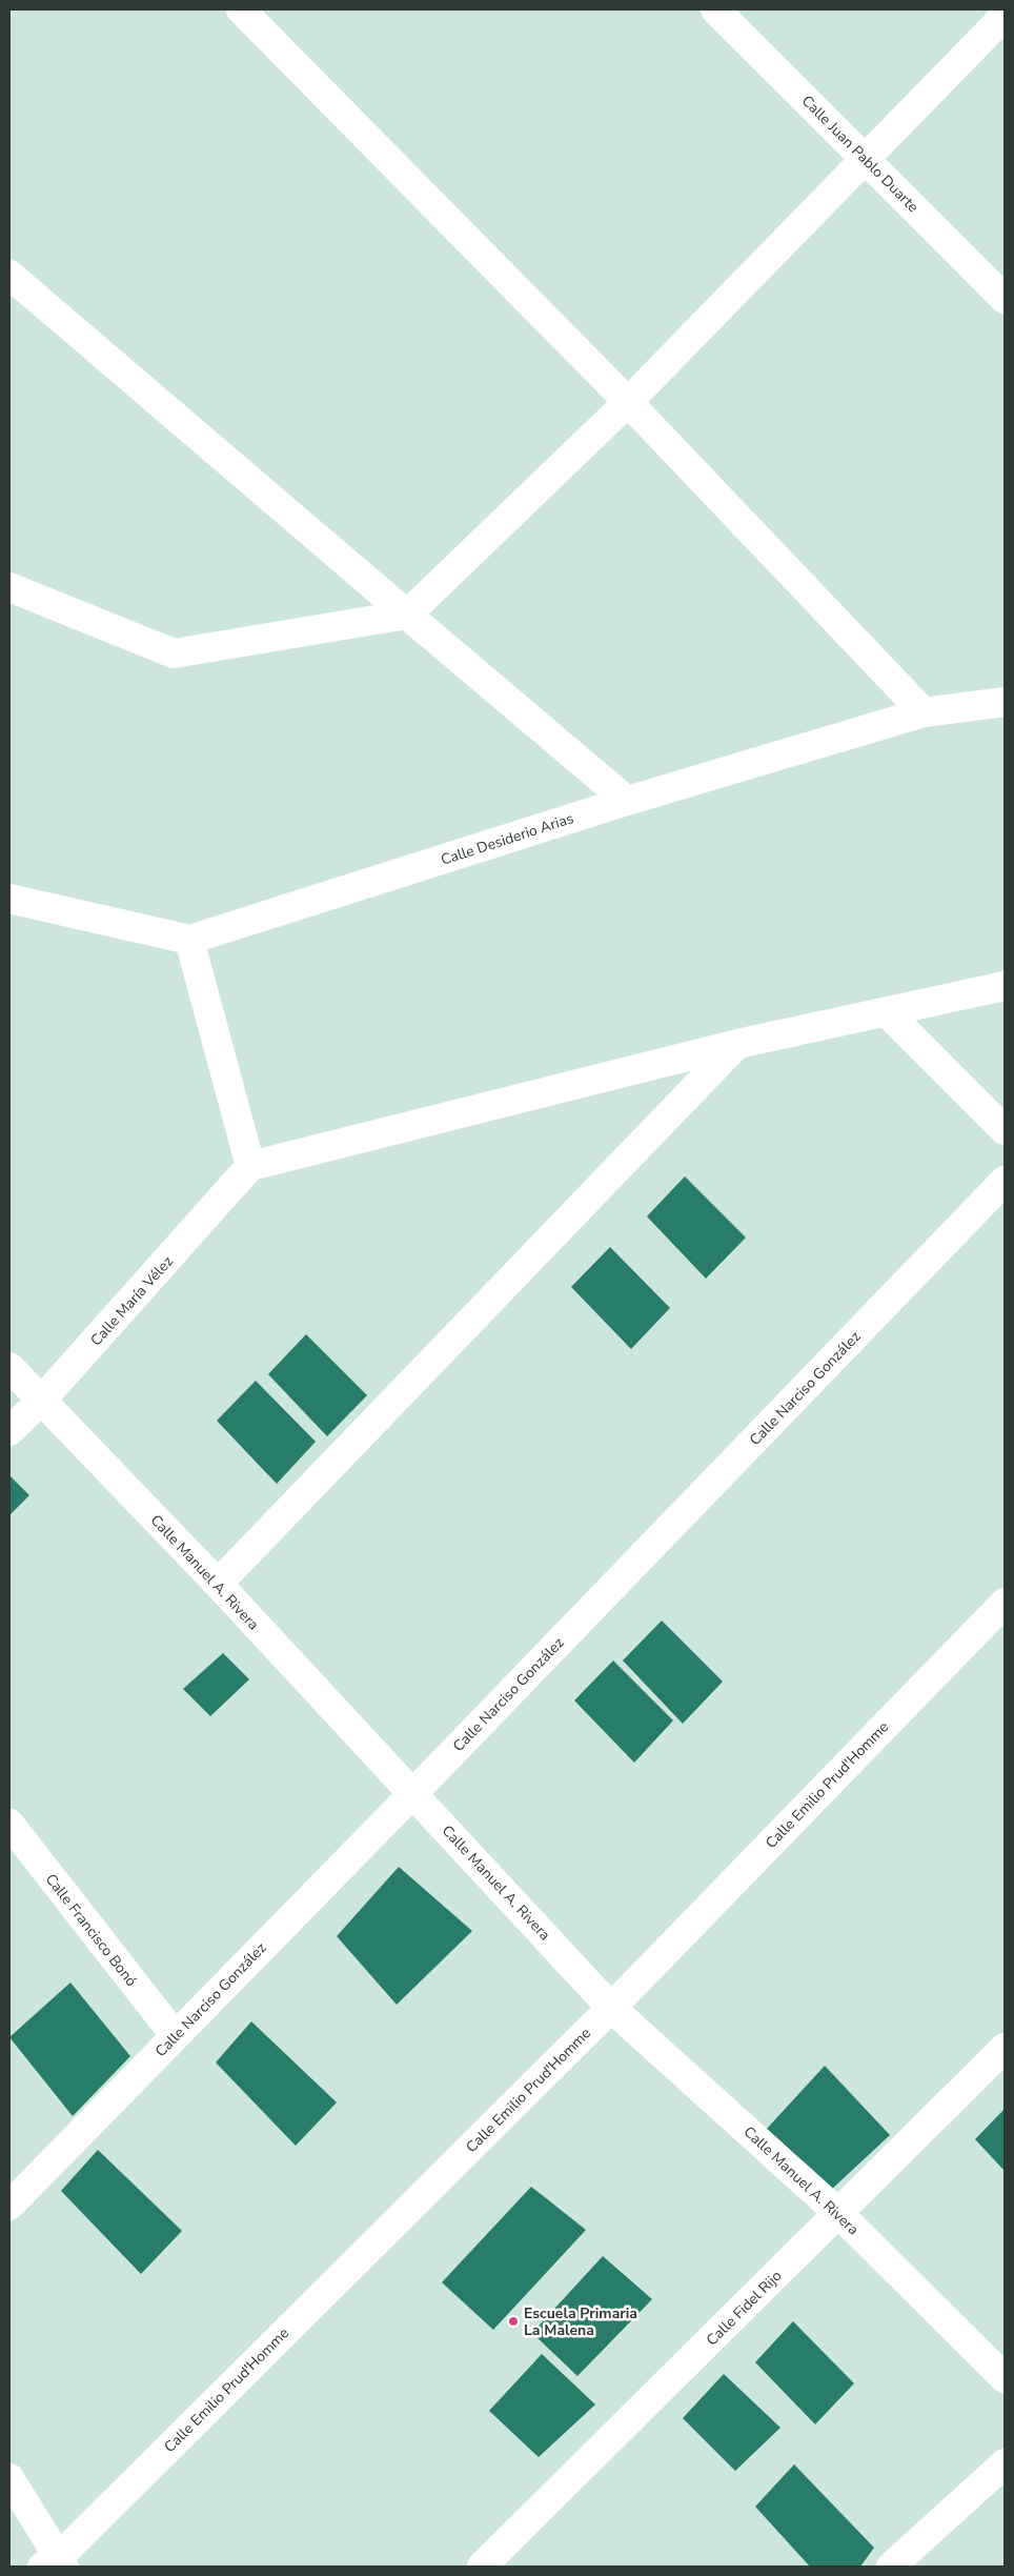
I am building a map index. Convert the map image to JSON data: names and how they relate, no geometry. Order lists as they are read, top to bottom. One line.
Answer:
{"streets":{"street":["Calle Juan Pablo Duarte","Calle Desiderio Arias","Calle María Vélez","Calle Narciso González","Calle Manuel A. Rivera","Calle Emilio Prud'Homme","Calle Francisco Bonó","Calle Fidel Rijo"]},"crossings":[["Calle María Vélez","Calle Manuel A. Rivera"],["Calle Narciso González","Calle Manuel A. Rivera"],["Calle Narciso González","Calle Francisco Bonó"],["Calle Manuel A. Rivera","Calle Emilio Prud'Homme"],["Calle Manuel A. Rivera","Calle Fidel Rijo"]],"places":["Escuela Primaria La Malena"]}
